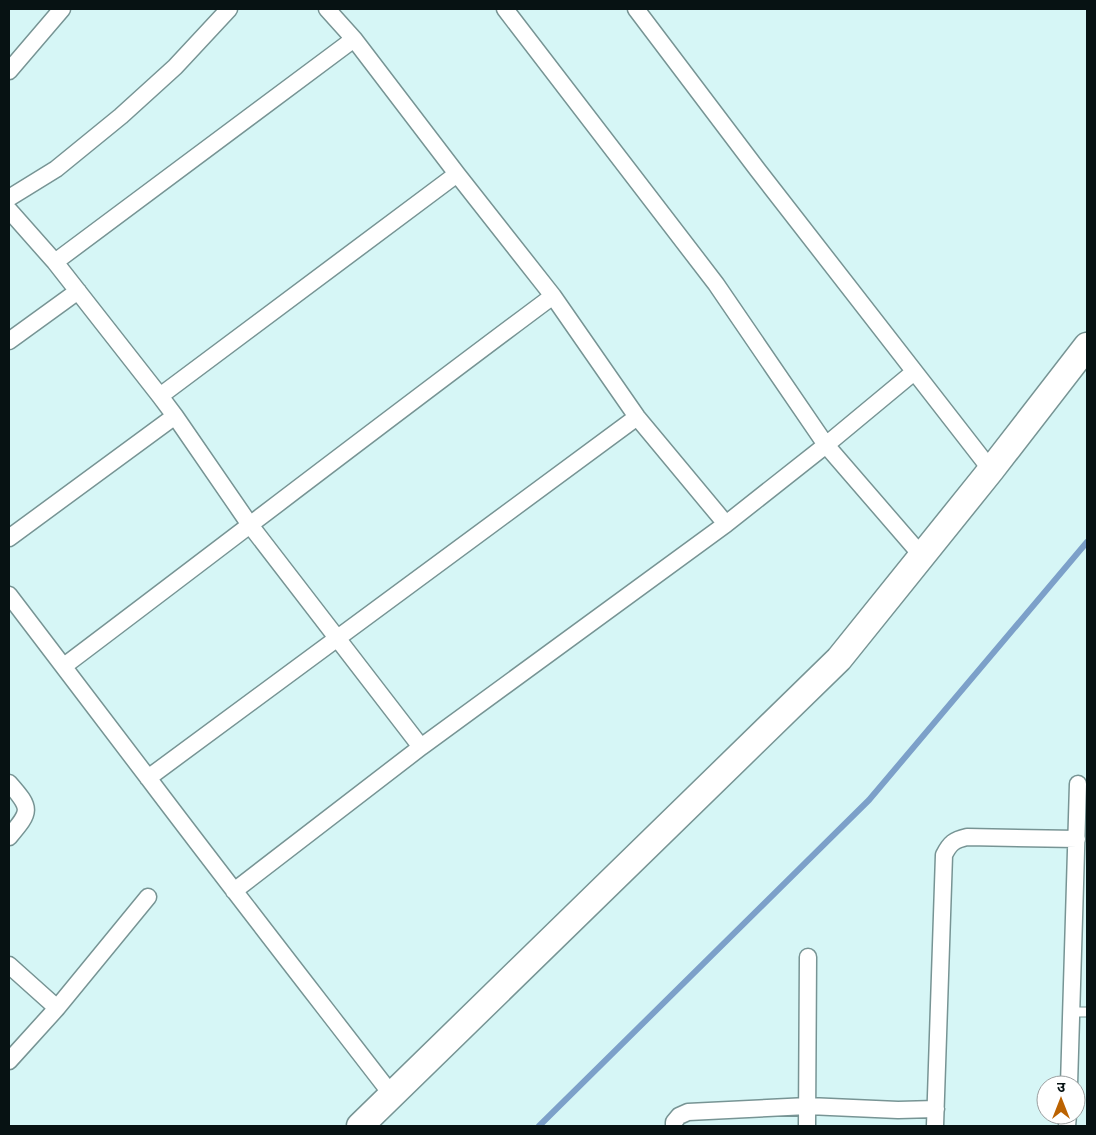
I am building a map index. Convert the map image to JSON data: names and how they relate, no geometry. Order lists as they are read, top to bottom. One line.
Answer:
{"north":"top"}
